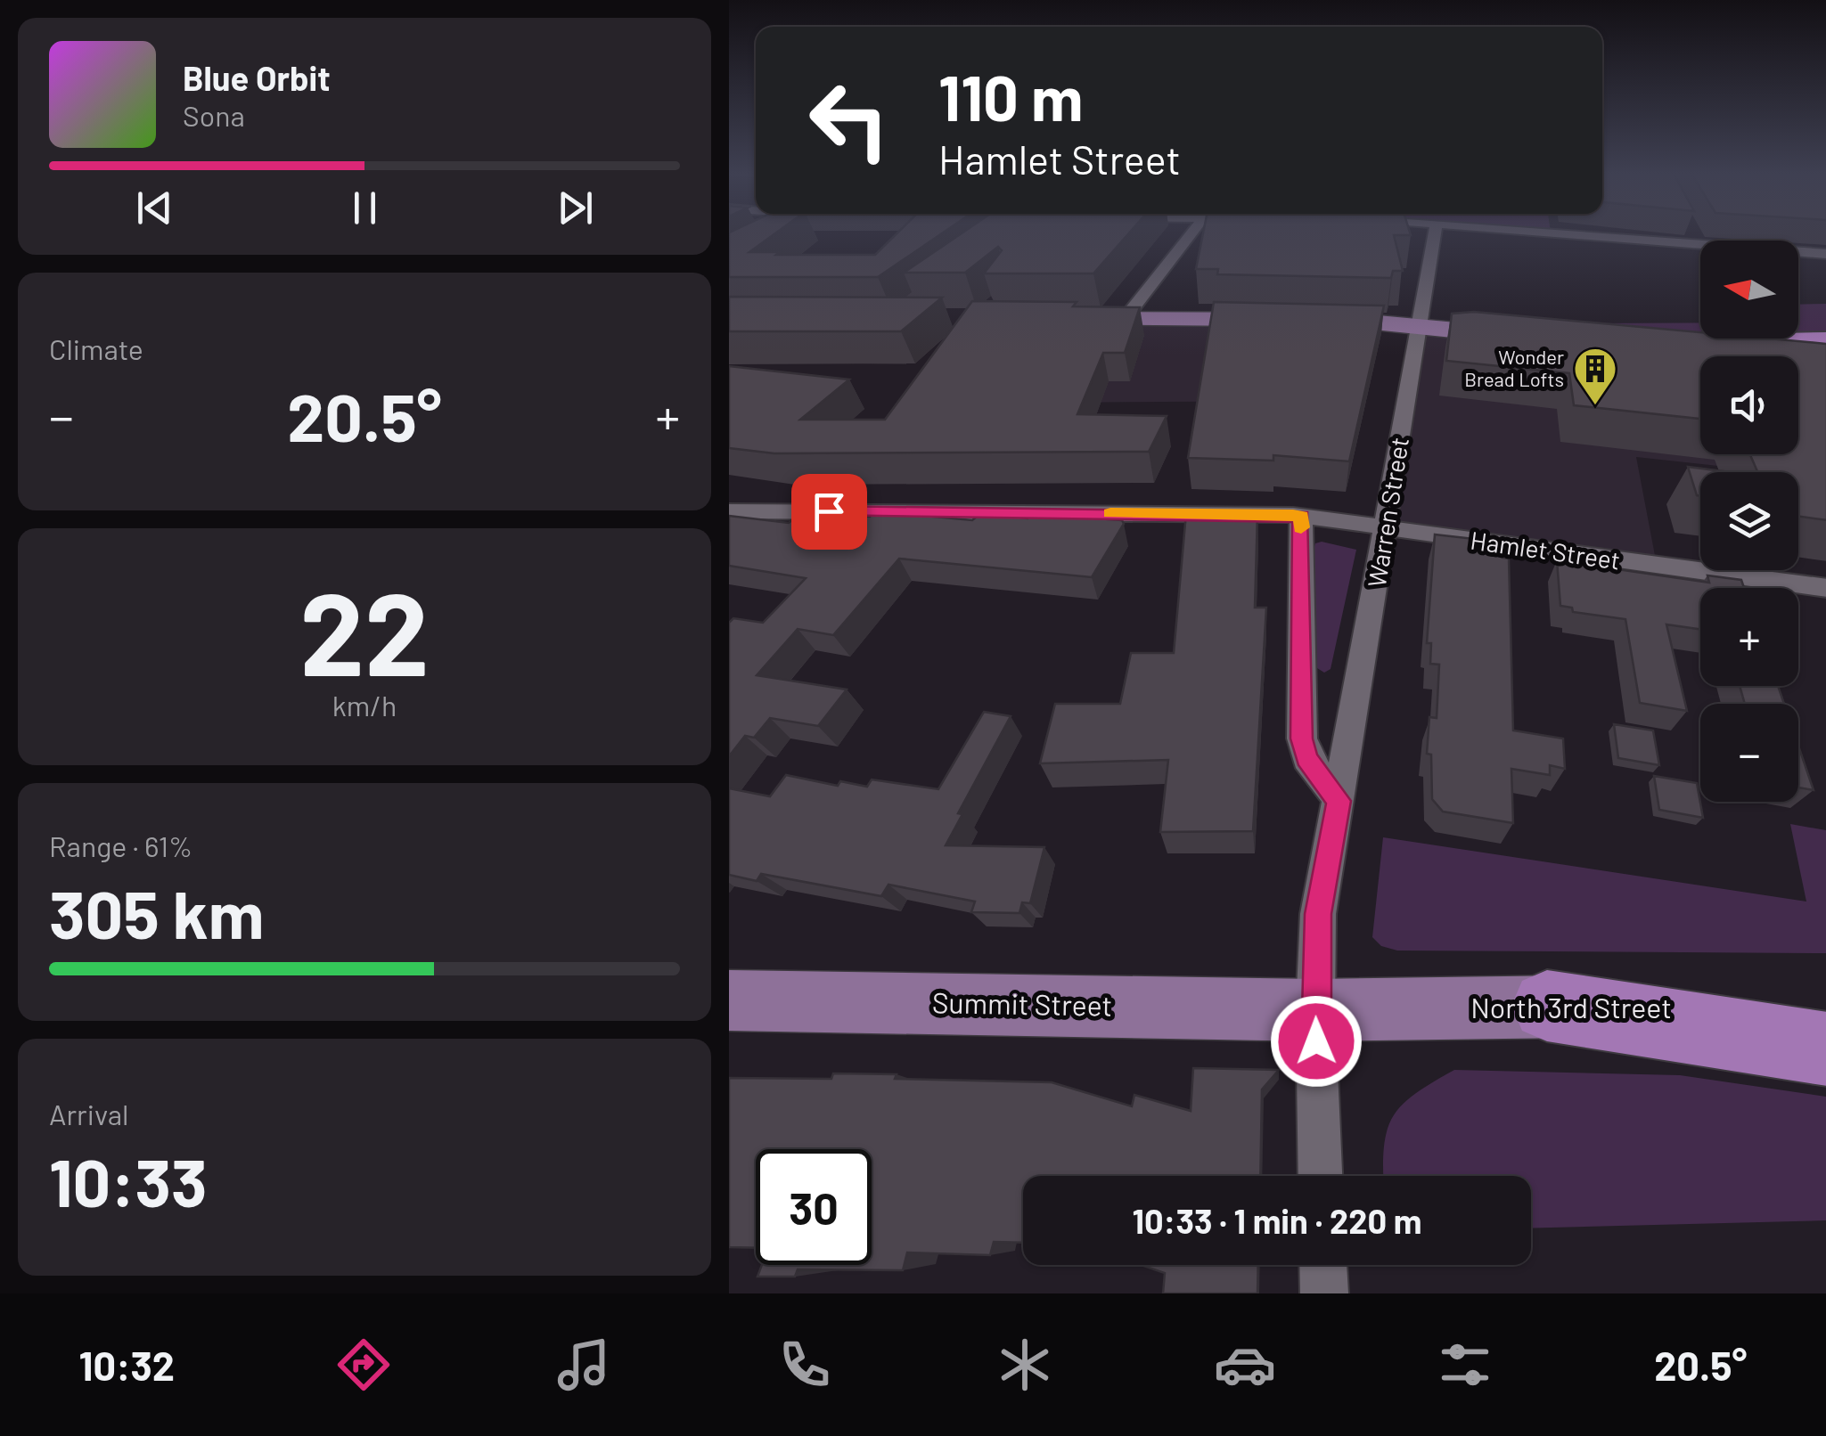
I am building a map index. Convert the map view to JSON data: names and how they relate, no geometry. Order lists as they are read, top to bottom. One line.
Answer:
{"streets":{"main road":["Summit Street","North 3rd Street"],"street":["Warren Street","Hamlet Street"]},"crossings":[["Warren Street","Hamlet Street"],["Warren Street","Summit Street"],["Warren Street","North 3rd Street"],["Summit Street","North 3rd Street"]],"places":{"building":["Wonder Bread Lofts"]},"north":"left","page":{"turn":["110 m","Hamlet Street"],"song":["Blue Orbit","Sona"],"map_buttons":["+","−"],"tile":["Climate",["22","km/h"],["Range · 61%","305 km"],["Arrival","10:33"]],"heat":["−","20.5°","+"],"limit":"30","trip":"10:33 · 1 min · 220 m","tabs":["10:32","20.5°"]}}
